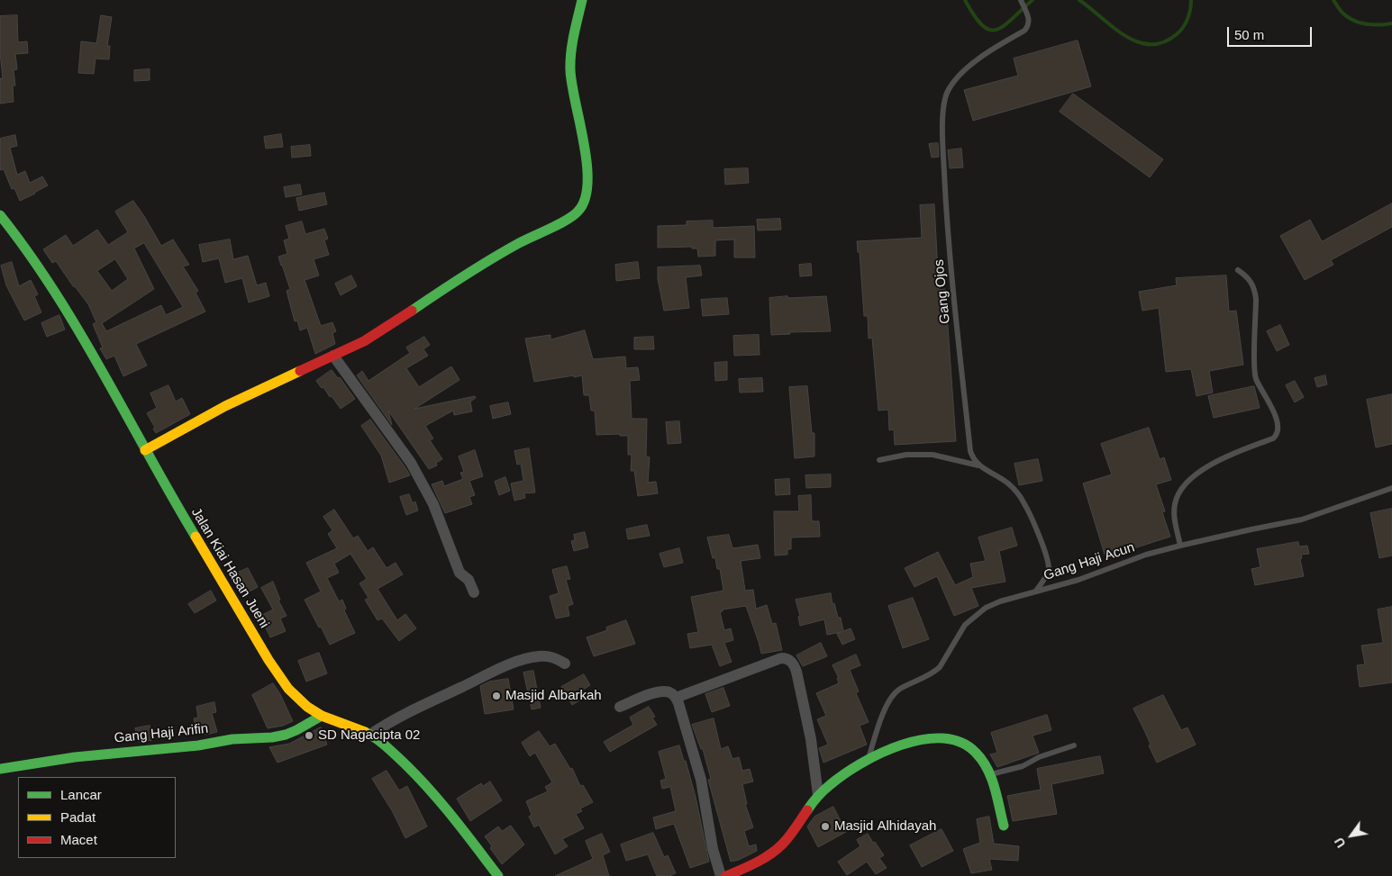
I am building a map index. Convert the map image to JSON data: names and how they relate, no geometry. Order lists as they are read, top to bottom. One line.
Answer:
{"streets":{"street":["Jalan Kiai Hasan Jueni","Gang Haji Arifin"],"lane":["Gang Ojos","Gang Haji Acun"]},"crossings":[["Jalan Kiai Hasan Jueni","Gang Haji Arifin"]],"places":["Masjid Albarkah","SD Nagacipta 02","Masjid Alhidayah"],"legend":["Lancar","Padat","Macet"],"scale_bar":"50 m","north":"bottom left"}
